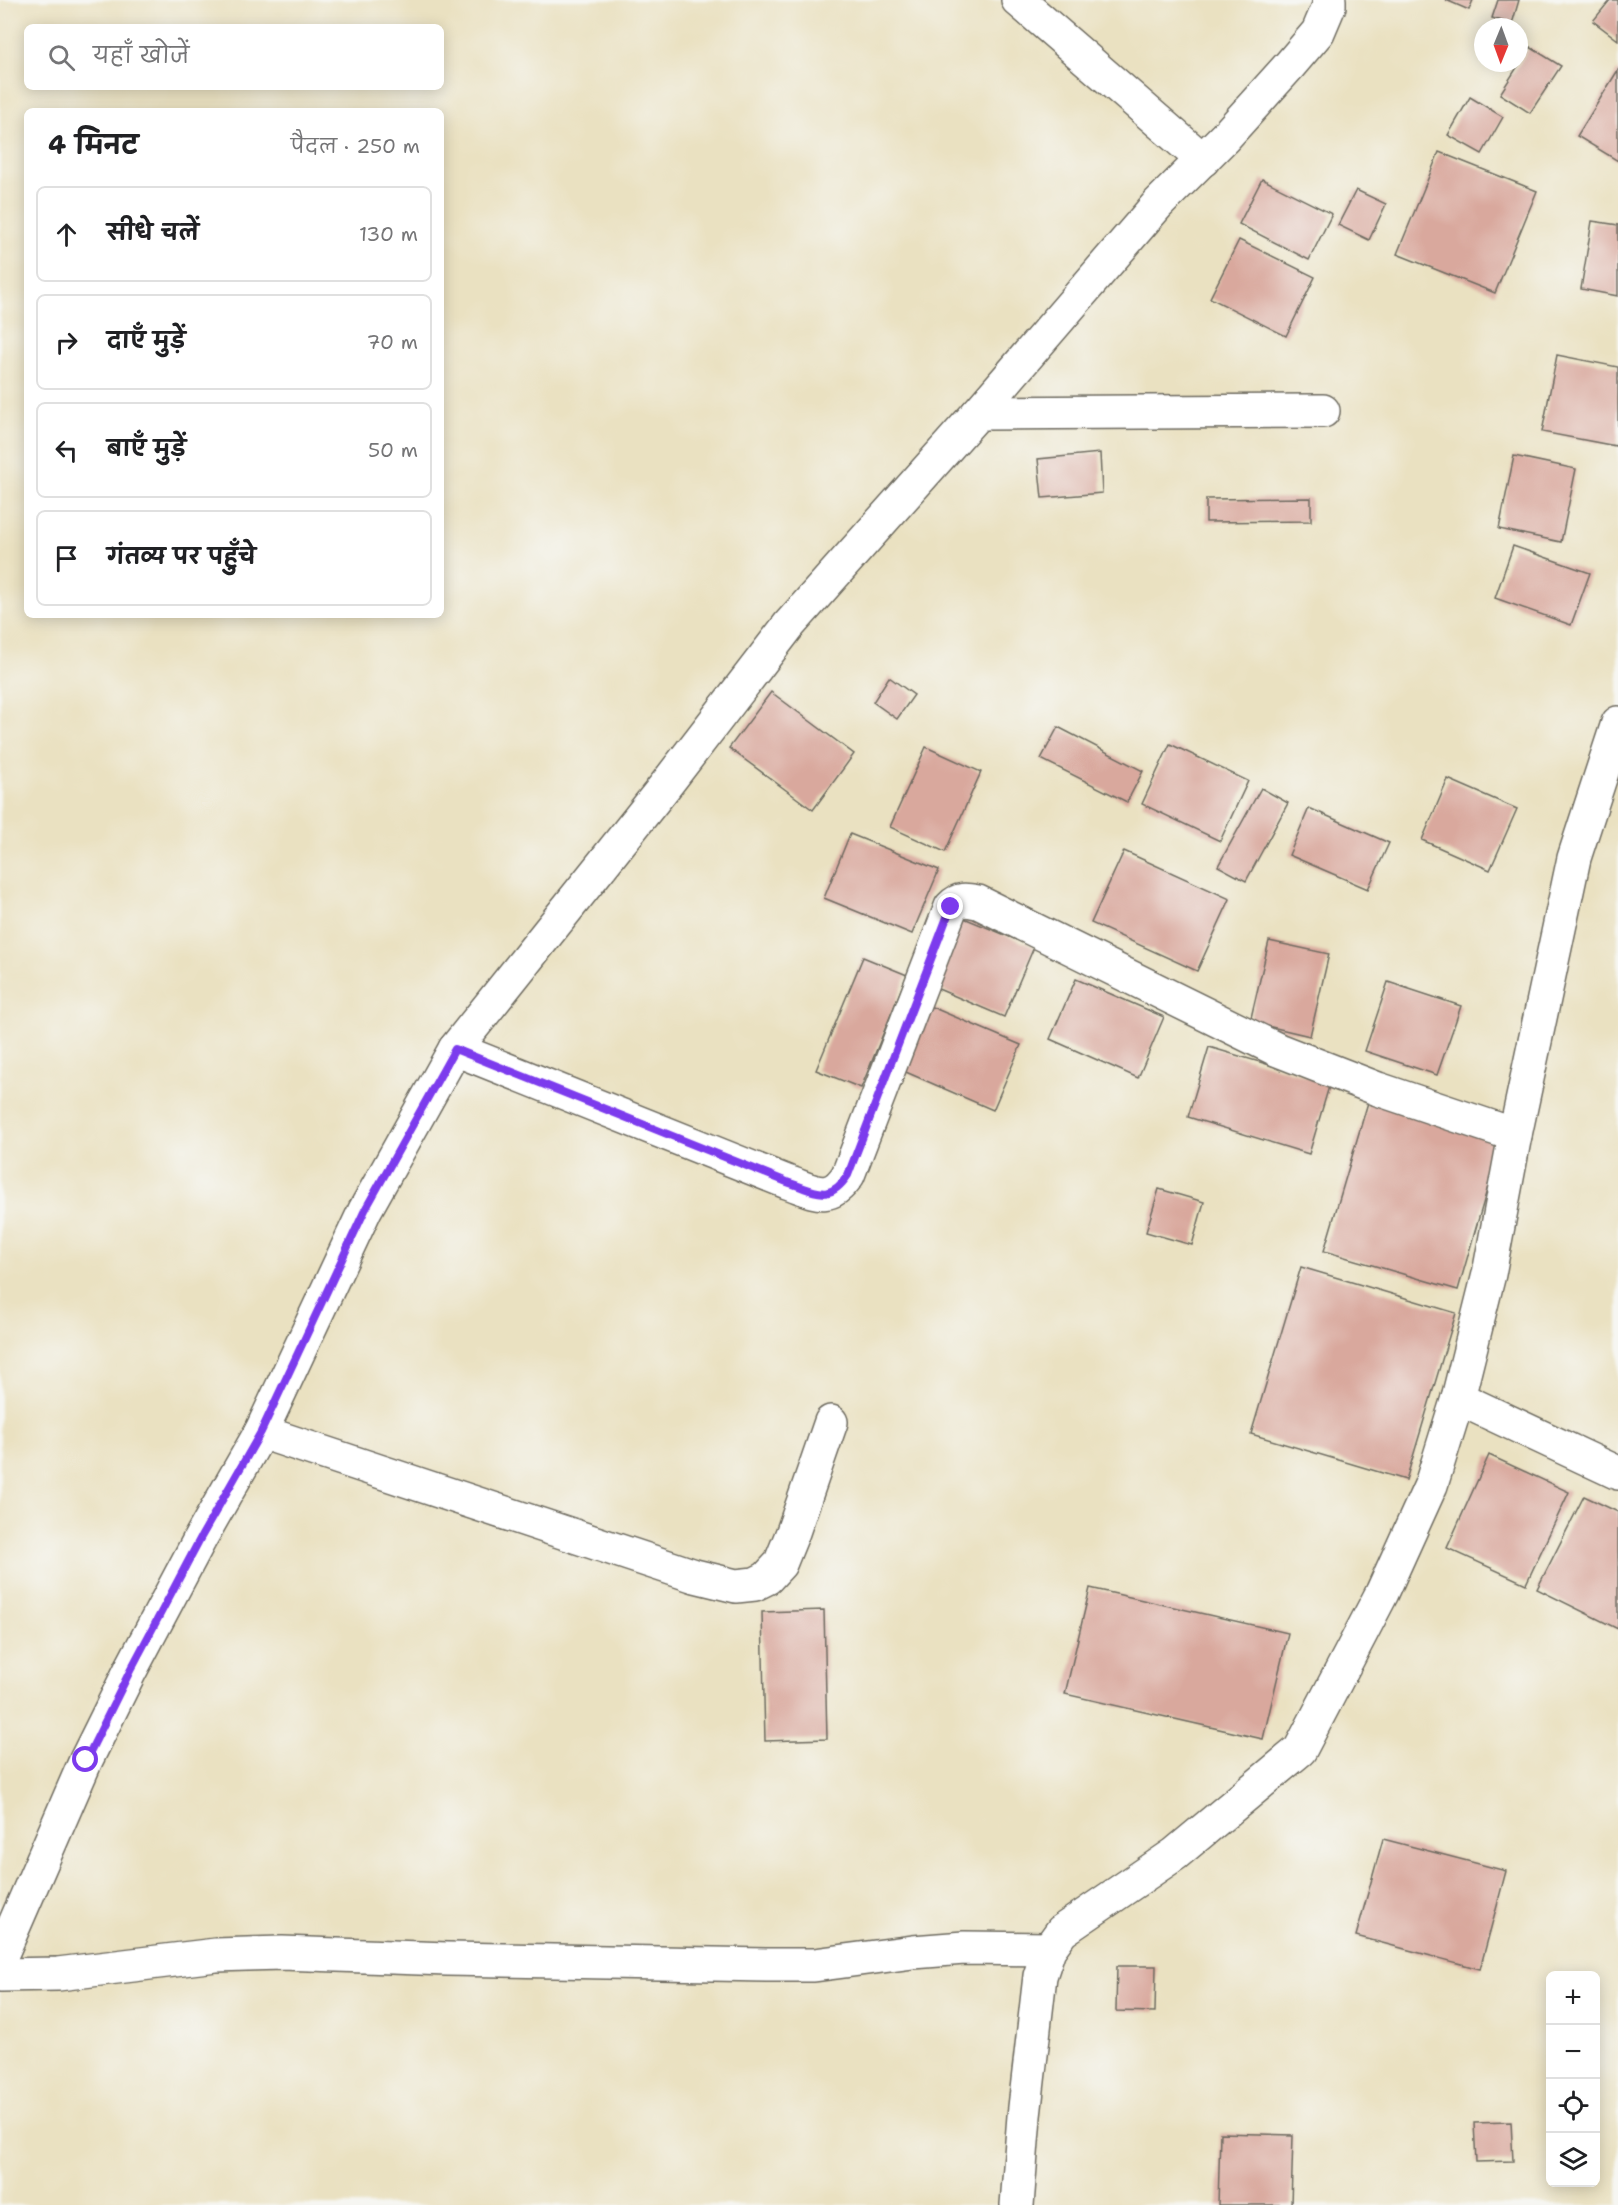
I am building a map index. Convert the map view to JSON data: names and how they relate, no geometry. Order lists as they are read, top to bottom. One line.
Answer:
{"north":"bottom","page":{"search":"यहाँ खोजें","heading":["4 मिनट","पैदल · 250 m"],"list":[["सीधे चलें","130 m"],["दाएँ मुड़ें","70 m"],["बाएँ मुड़ें","50 m"],"गंतव्य पर पहुँचे"],"map_buttons":["+","−"]}}
